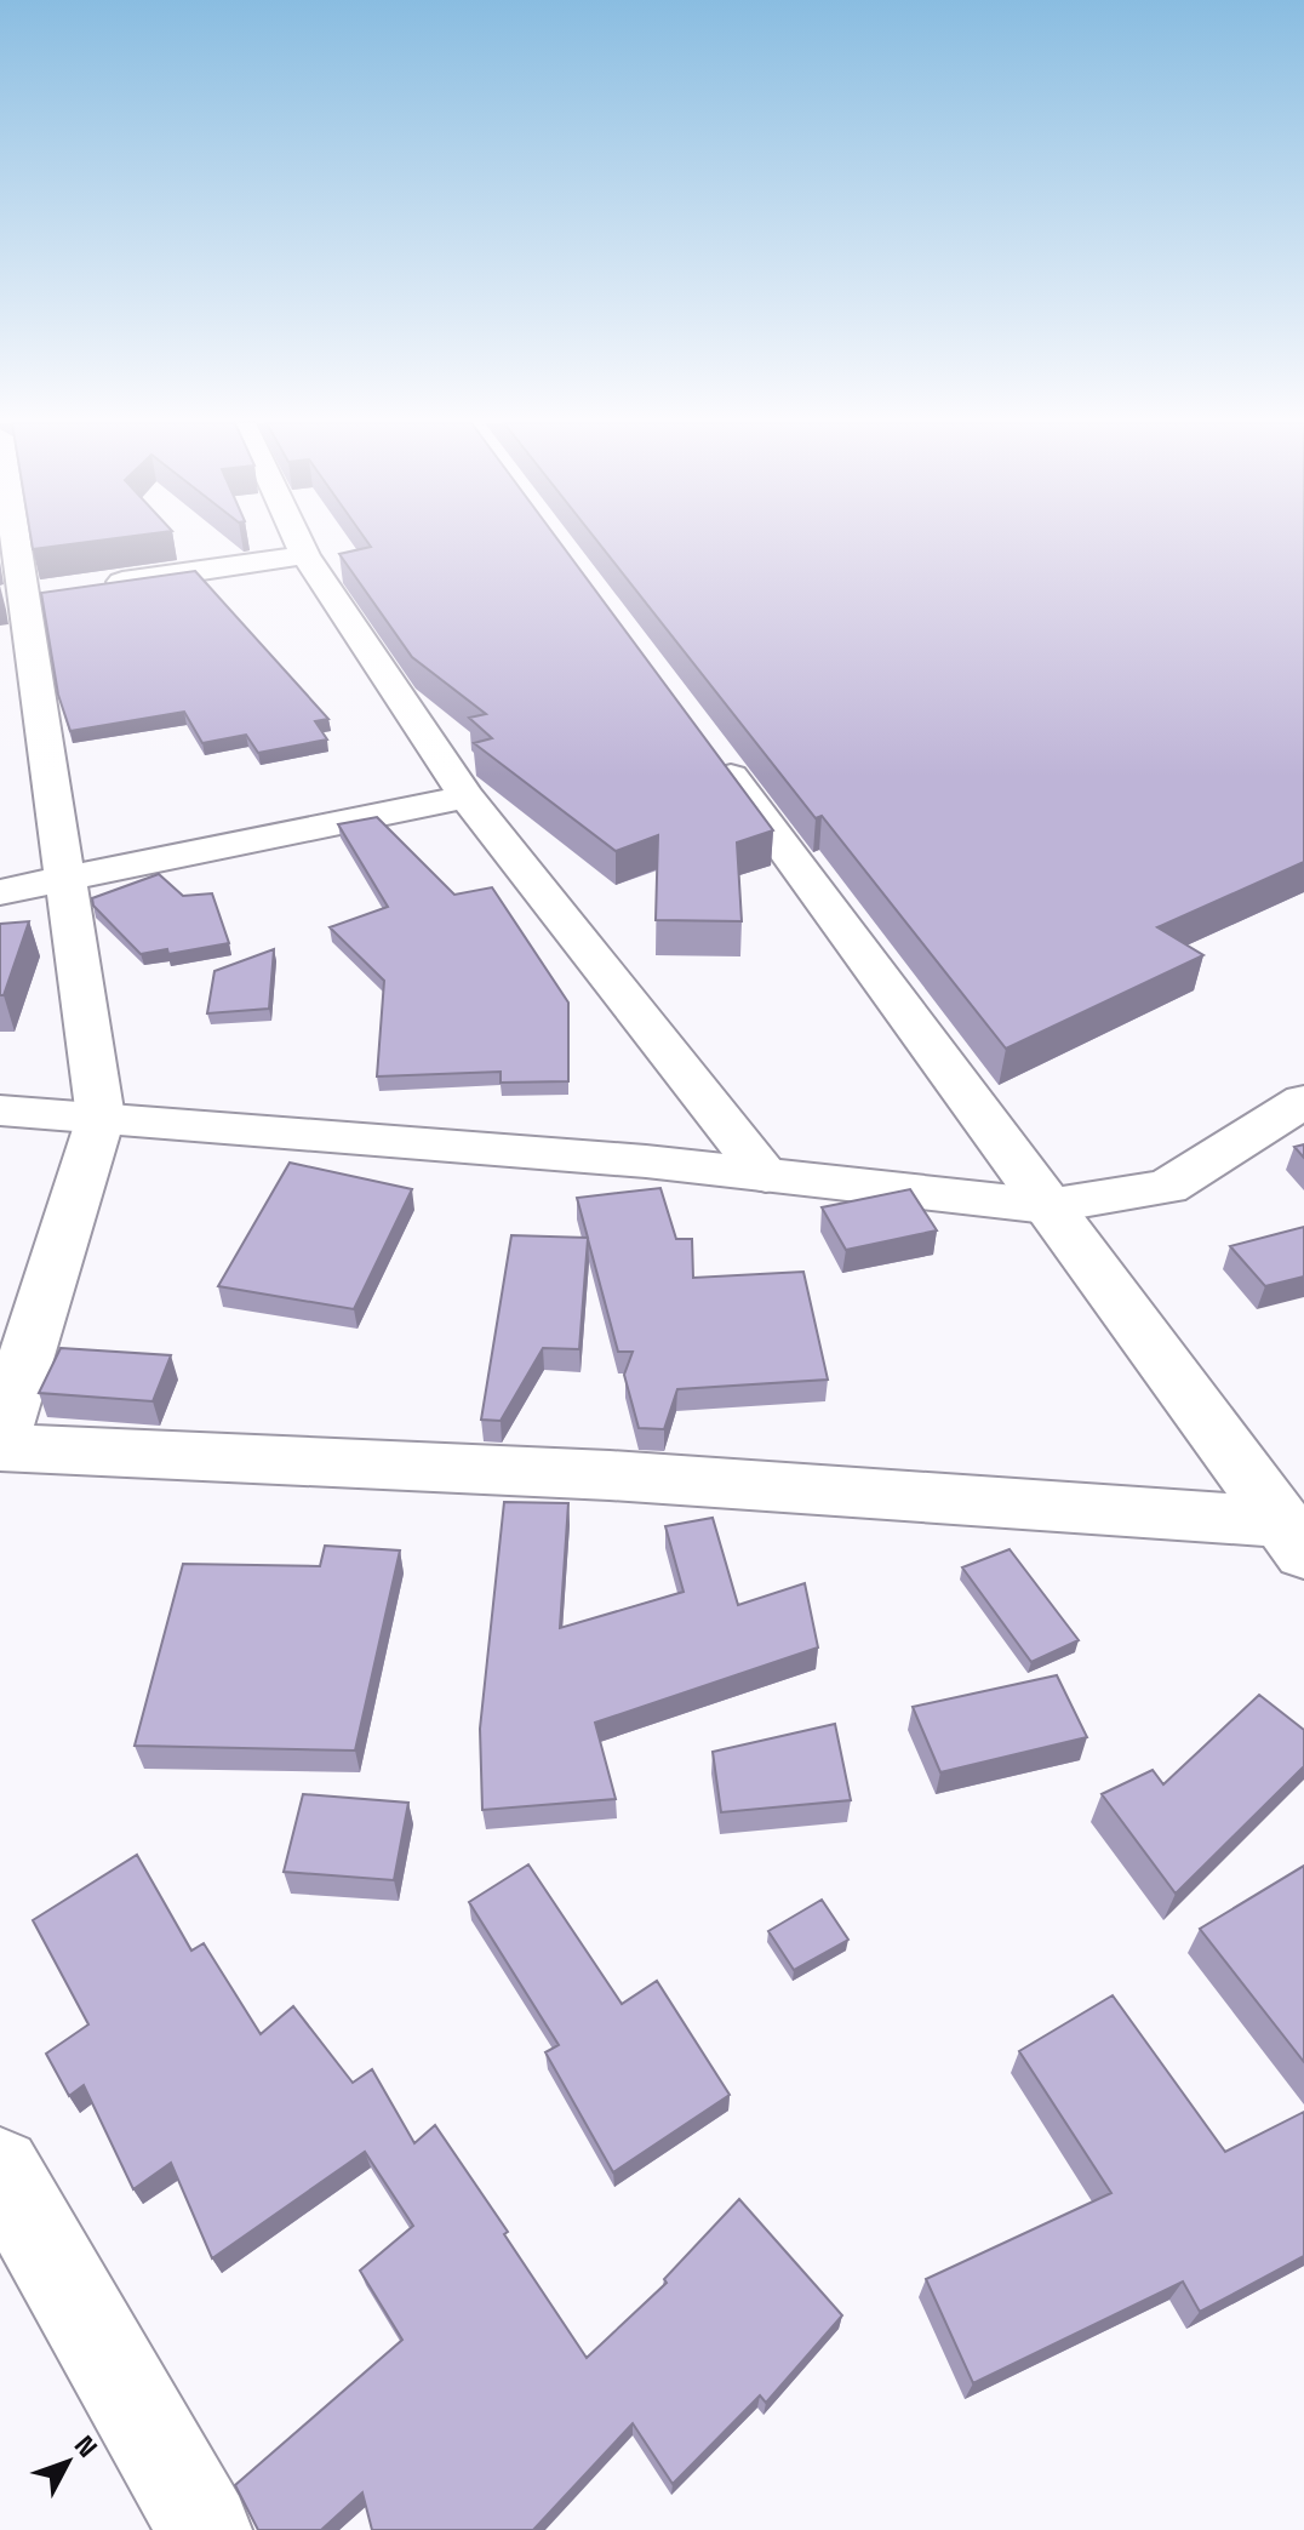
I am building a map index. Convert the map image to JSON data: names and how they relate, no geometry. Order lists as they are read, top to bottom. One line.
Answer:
{"north":"top right"}
